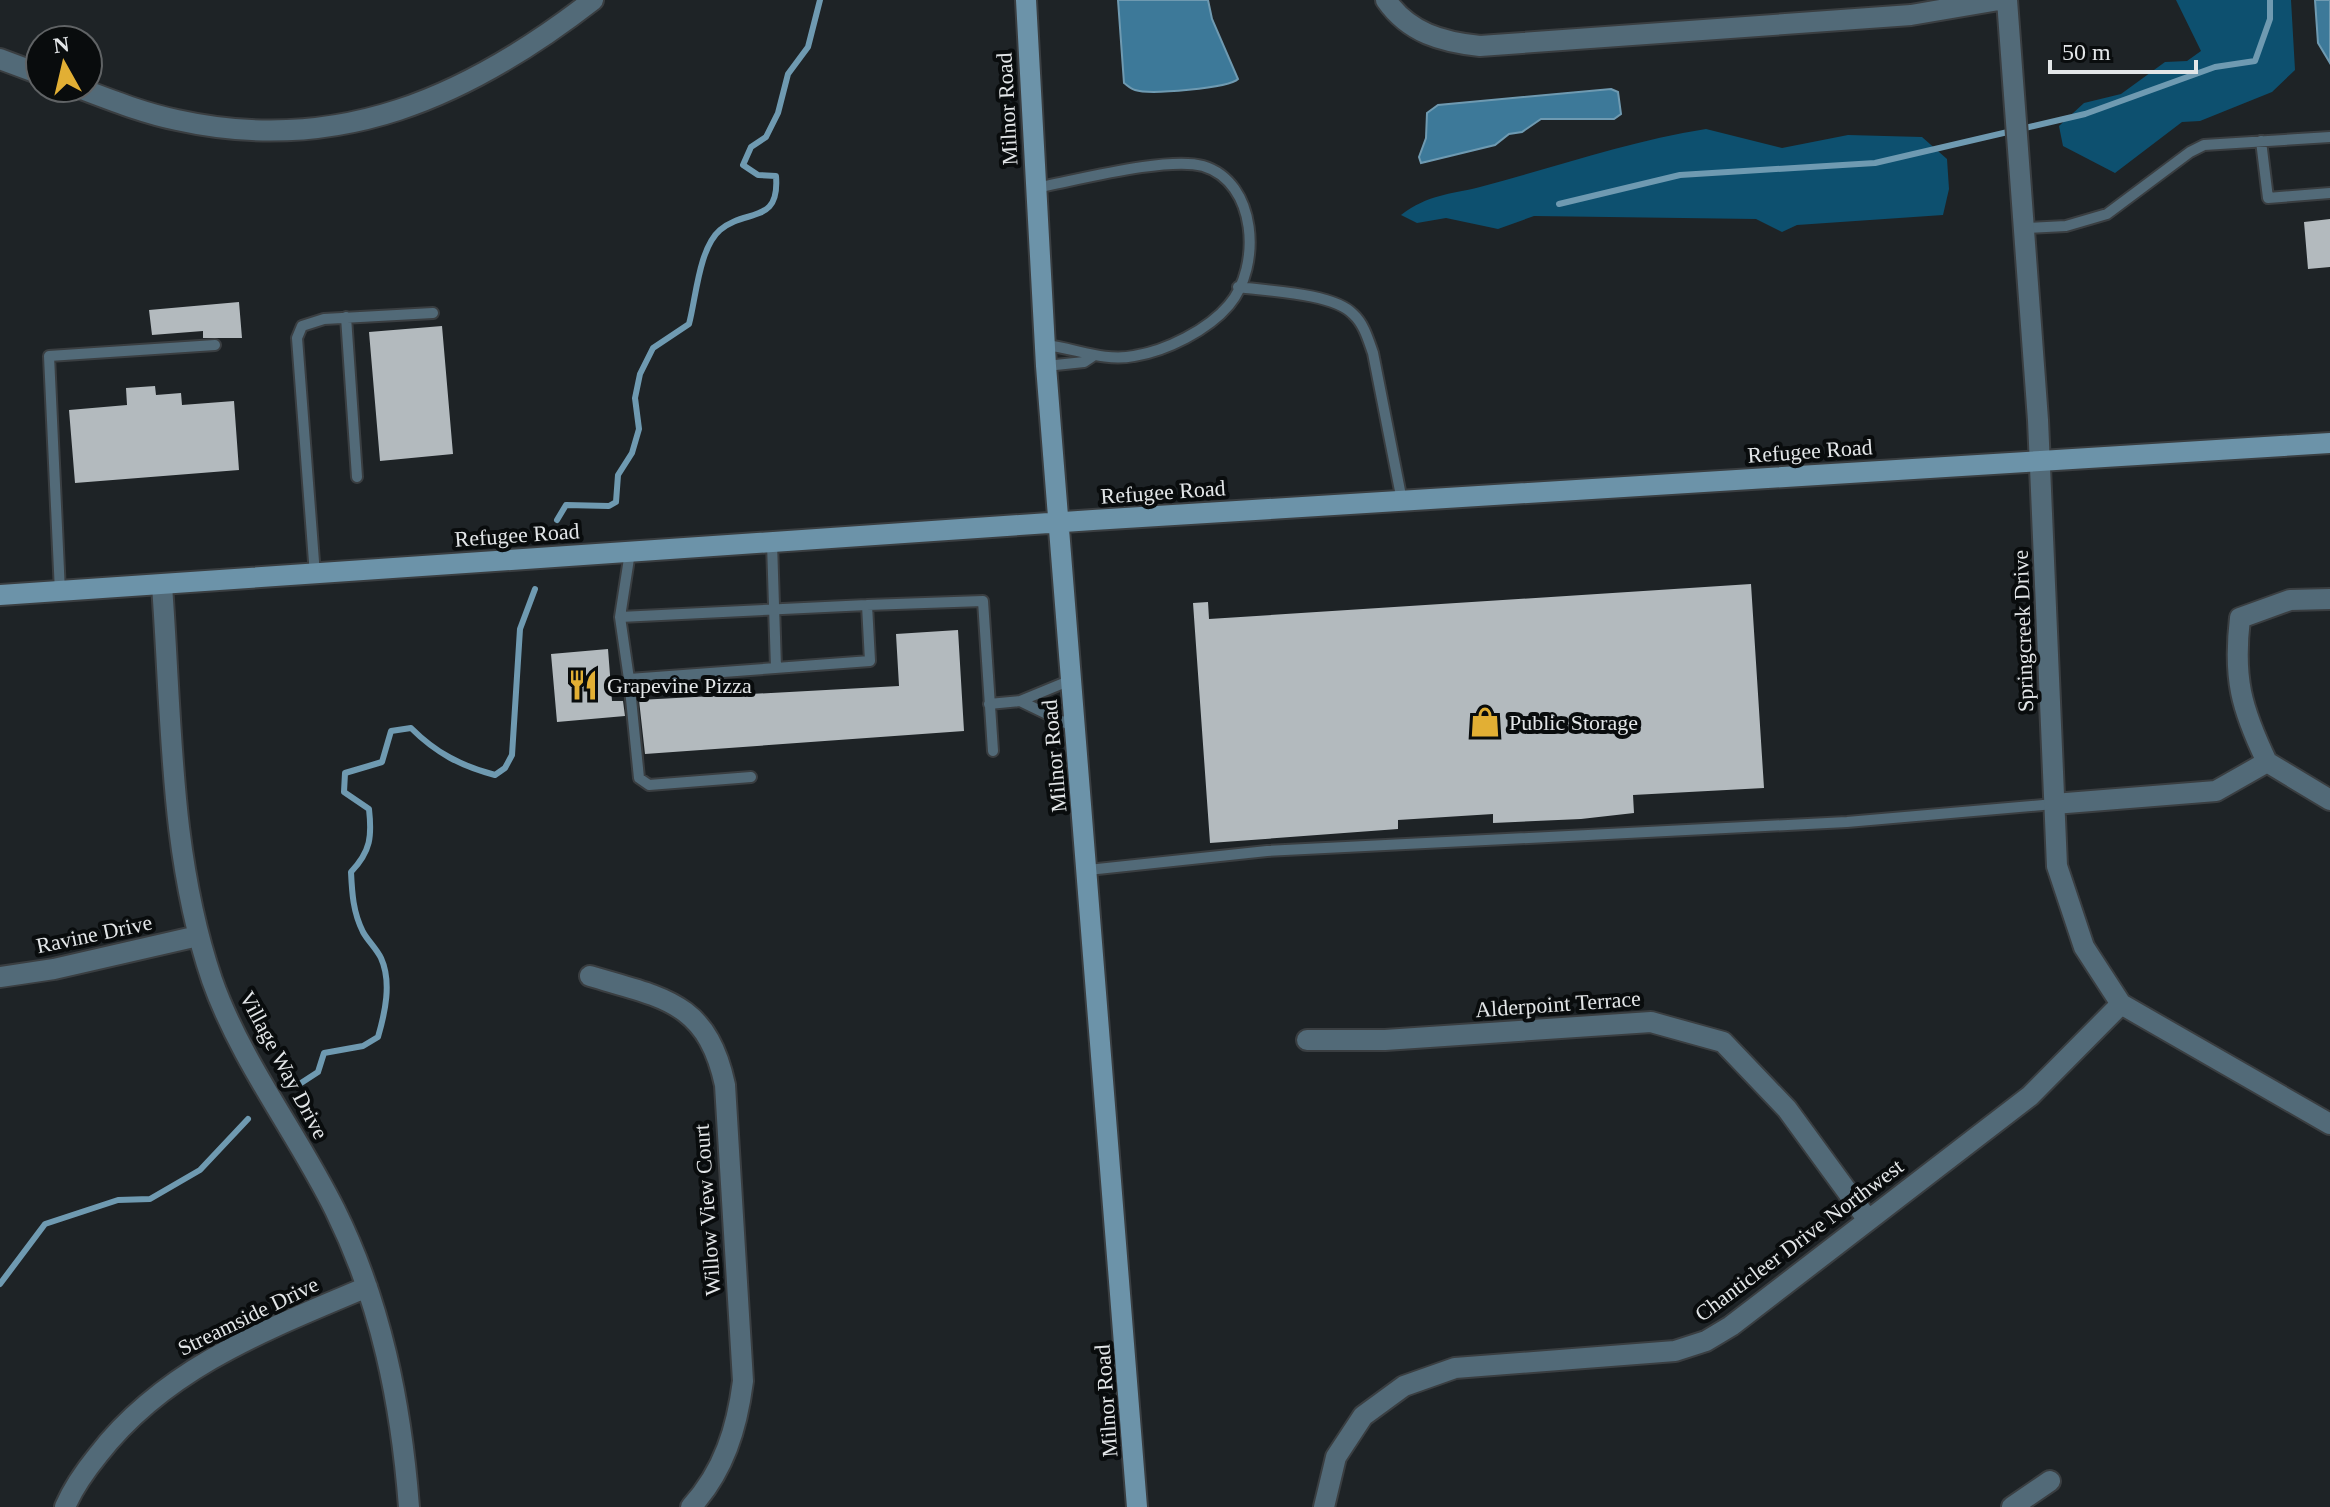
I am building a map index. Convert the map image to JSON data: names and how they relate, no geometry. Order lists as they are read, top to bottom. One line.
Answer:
{"streets":{"main road":["Milnor Road","Refugee Road"],"street":["Springcreek Drive","Ravine Drive","Alderpoint Terrace","Village Way Drive","Willow View Court","Chanticleer Drive Northwest","Streamside Drive"]},"crossings":[["Milnor Road","Refugee Road"],["Refugee Road","Springcreek Drive"],["Refugee Road","Village Way Drive"],["Springcreek Drive","Chanticleer Drive Northwest"],["Ravine Drive","Village Way Drive"],["Alderpoint Terrace","Chanticleer Drive Northwest"],["Village Way Drive","Streamside Drive"]],"places":{"restaurant":["Grapevine Pizza"],"shop":["Public Storage"]},"scale_bar":"50 m","north":"top"}
